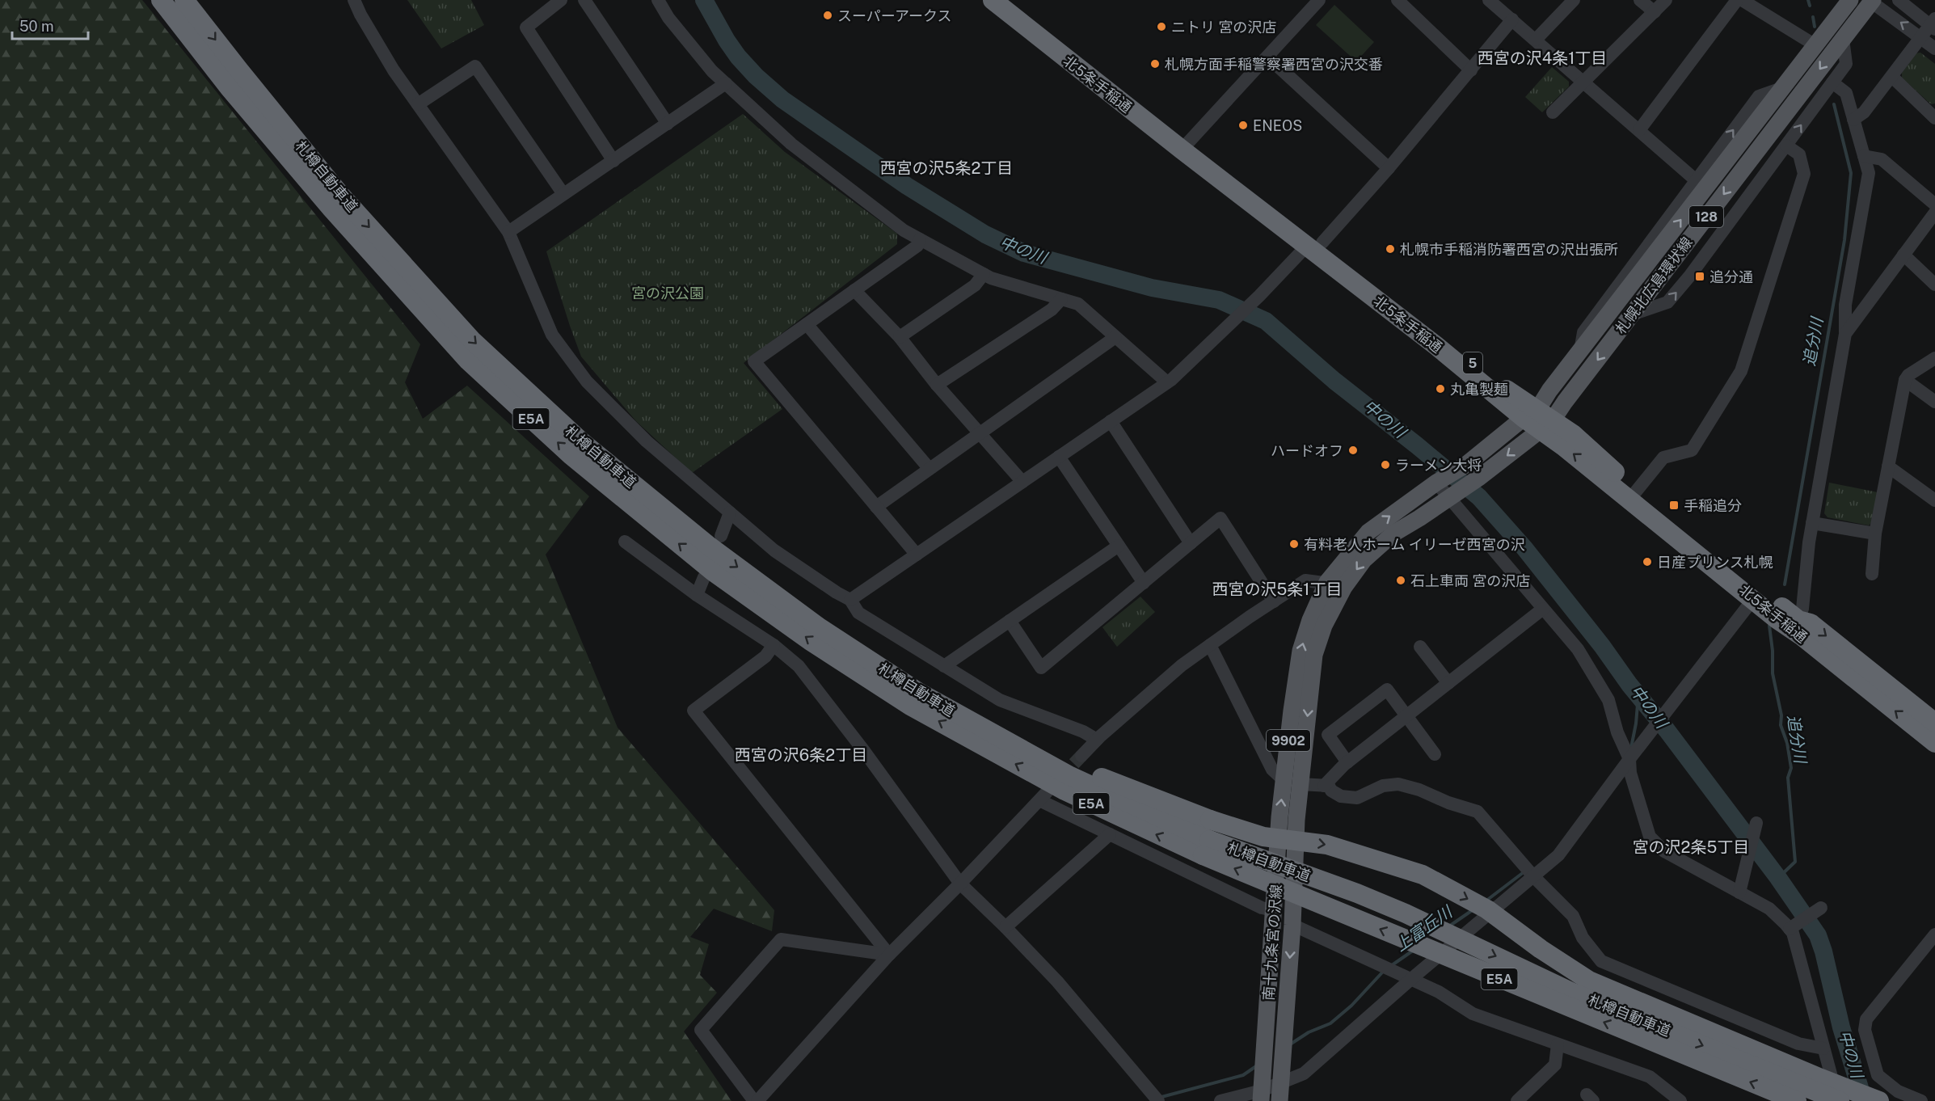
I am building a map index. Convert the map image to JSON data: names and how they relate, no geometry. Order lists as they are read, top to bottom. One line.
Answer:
{"streets":{"highway":["北5条手稲通","札樽自動車道","5","E5A"],"main road":["128","札幌北広島環状線","9902","南十九条宮の沢線"]},"crossings":[["北5条手稲通","札幌北広島環状線"],["北5条手稲通","南十九条宮の沢線"],["札幌北広島環状線","南十九条宮の沢線"]],"districts":["西宮の沢4条1丁目","西宮の沢5条2丁目","西宮の沢5条1丁目","西宮の沢6条2丁目","宮の沢2条5丁目"],"water":["中の川","追分川","上富丘川"],"parks":["宮の沢公園"],"places":{"other":["スーパーアークス","ニトリ 宮の沢店","札幌方面手稲警察署西宮の沢交番","ENEOS","札幌市手稲消防署西宮の沢出張所","丸亀製麺","ハードオフ","ラーメン大将","有料老人ホーム イリーゼ西宮の沢","日産プリンス札幌","石上車両 宮の沢店"],"transit":["追分通","手稲追分"]},"scale_bar":"50 m"}
